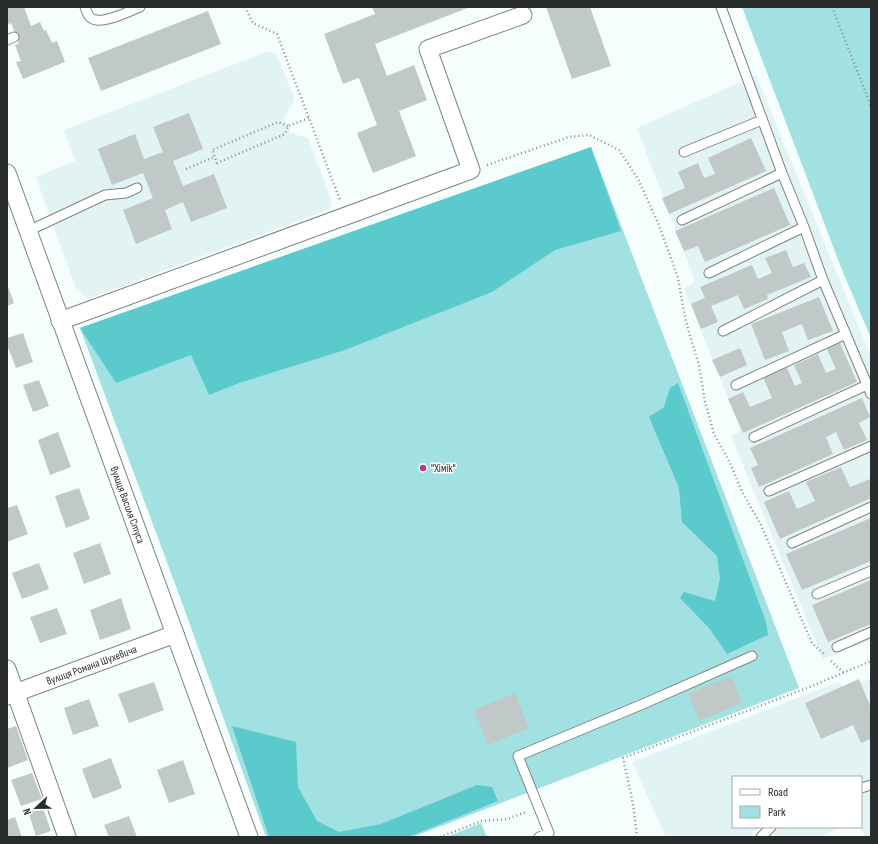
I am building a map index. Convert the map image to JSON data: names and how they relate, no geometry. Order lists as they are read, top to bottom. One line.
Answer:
{"streets":{"street":["вулиця Василя Стуса","вулиця Романа Шухевича"]},"crossings":[["вулиця Василя Стуса","вулиця Романа Шухевича"]],"places":["\"Хімік\""],"legend":["Road","Park"],"north":"left"}
